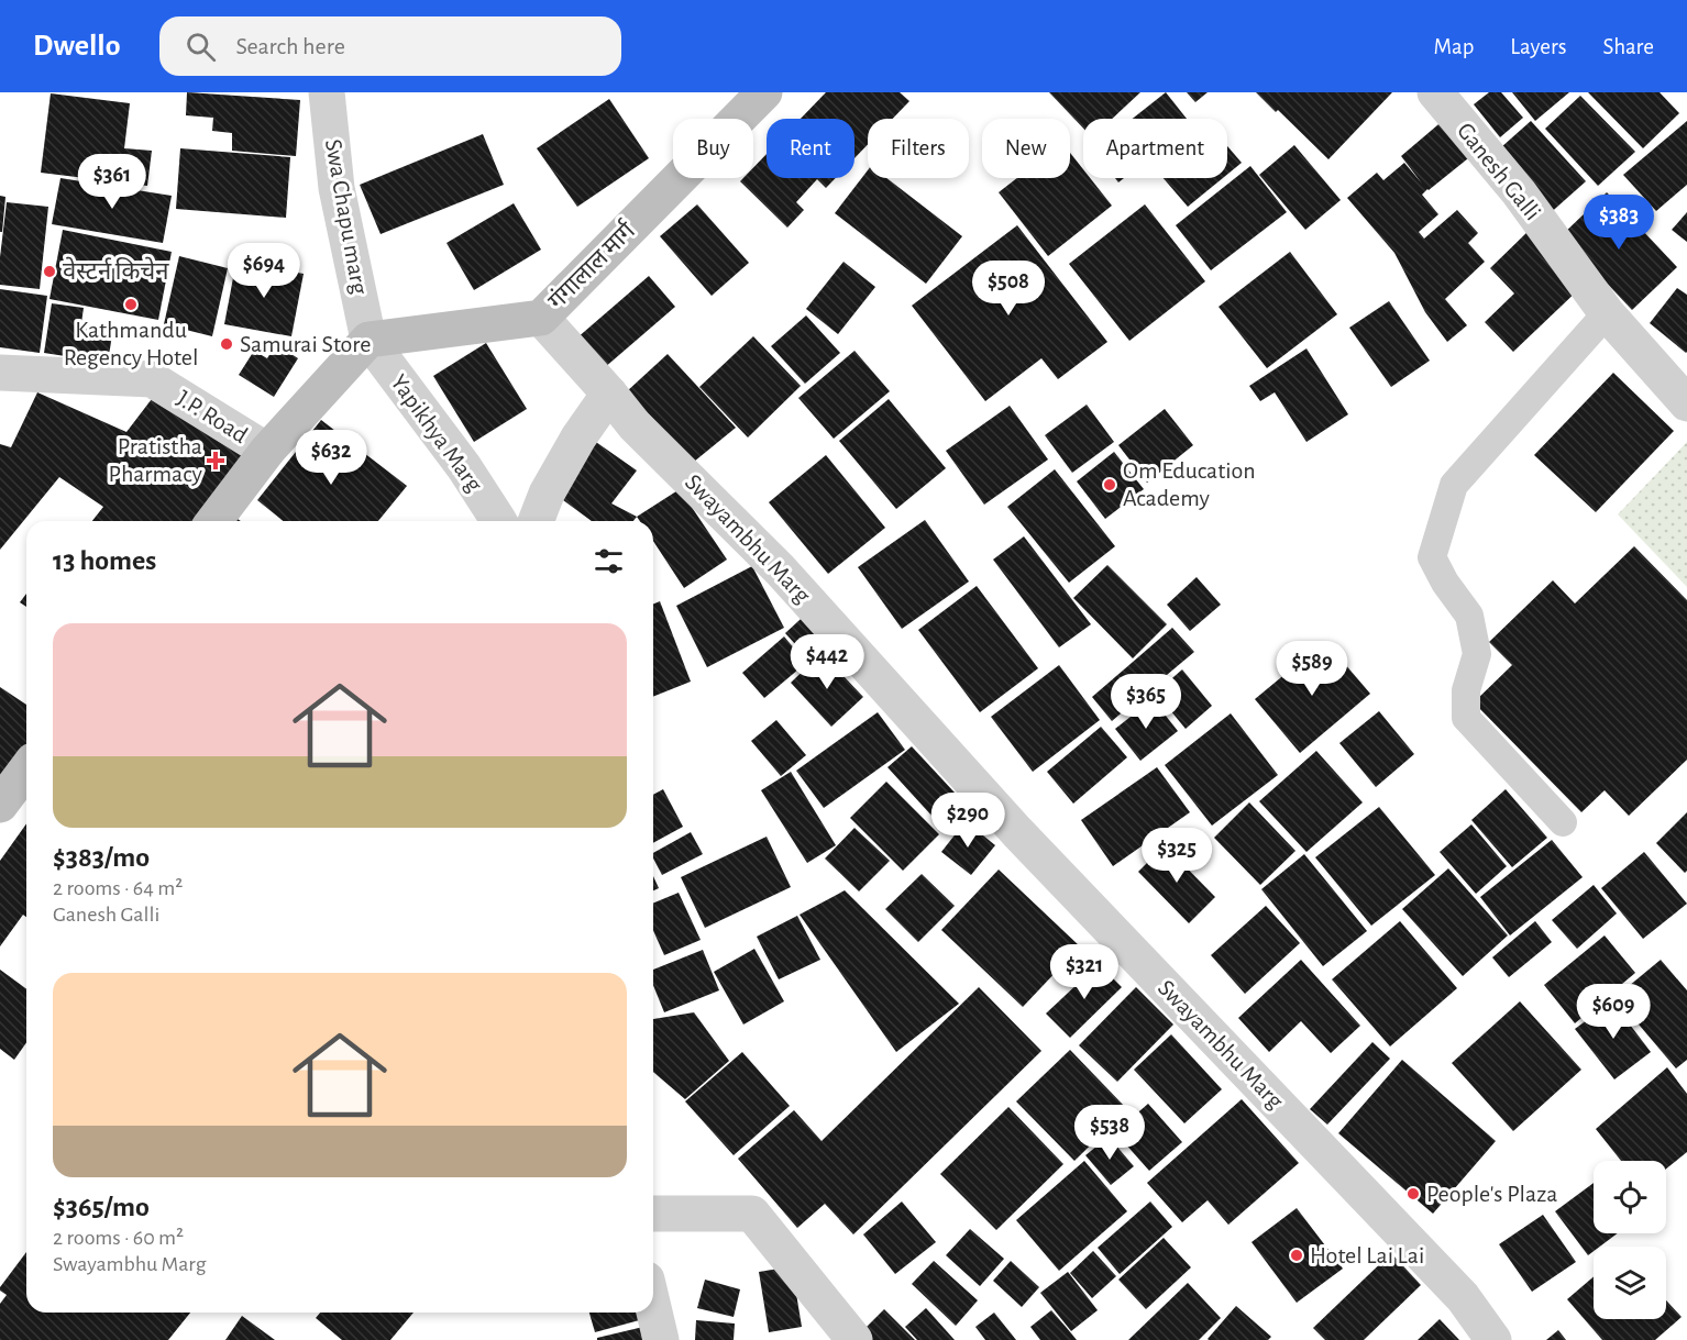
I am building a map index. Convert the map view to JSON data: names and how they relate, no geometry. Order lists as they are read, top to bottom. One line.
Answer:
{"streets":{"street":["Ganesh Galli","Swa Chapu marg","गंगालाल मार्ग","J.P. Road","Yapikhya Marg","Swayambhu Marg"]},"crossings":[["Swa Chapu marg","गंगालाल मार्ग"],["Swa Chapu marg","Yapikhya Marg"],["गंगालाल मार्ग","Yapikhya Marg"],["गंगालाल मार्ग","Swayambhu Marg"]],"places":{"other":["वेस्टर्न किचेन","Kathmandu Regency Hotel","Samurai Store","Om Education Academy","People's Plaza","Hotel Lai Lai"],"health":["Pratistha Pharmacy"]},"page":{"header":"Dwello","search":"Search here","nav":["Map","Layers","Share"],"chip":["Buy","Rent","Filters","New","Apartment"],"price":["$361","$383","$694","$508","$632","$442","$589","$365","$290","$325","$321","$609","$538"],"heading":"13 homes","list":[{"name":"$383/mo","note":"2 rooms · 64 m² · Ganesh Galli"},{"name":"$365/mo","note":"2 rooms · 60 m² · Swayambhu Marg"}]}}
